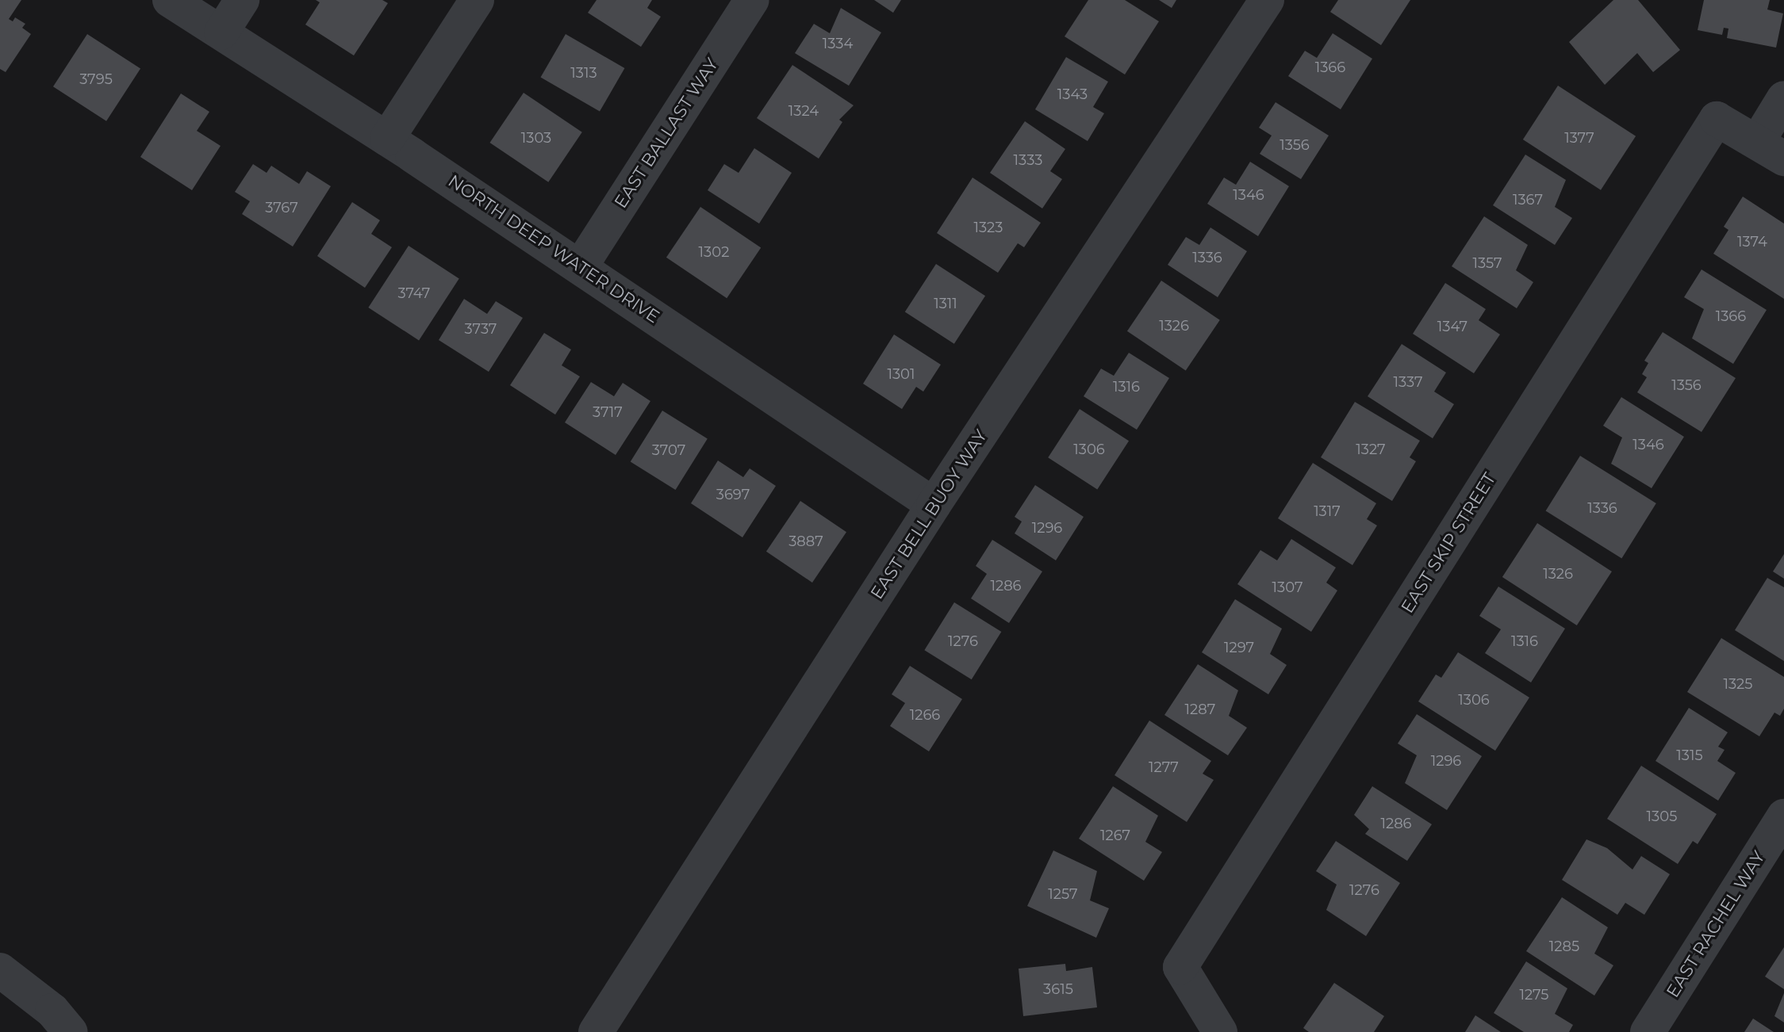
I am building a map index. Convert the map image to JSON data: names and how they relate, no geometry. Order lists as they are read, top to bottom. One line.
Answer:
{"streets":{"street":["EAST BALLAST WAY","NORTH DEEP WATER DRIVE","EAST BELL BUOY WAY","EAST SKIP STREET","EAST RACHEL WAY"]},"crossings":[["EAST BALLAST WAY","NORTH DEEP WATER DRIVE"],["NORTH DEEP WATER DRIVE","EAST BELL BUOY WAY"]],"house_numbers":["1334","1366","1313","3795","1343","1324","1303","1377","1356","1333","1346","1367","3767","1323","1374","1302","1336","1357","3747","1311","1366","1326","1347","3737","1301","1337","1356","1316","3717","1346","1306","1327","3707","3697","1336","1317","1296","3887","1326","1286","1307","1276","1316","1297","1325","1306","1287","1266","1315","1296","1277","1305","1286","1267","1276","1257","1285","3615","1275"]}
